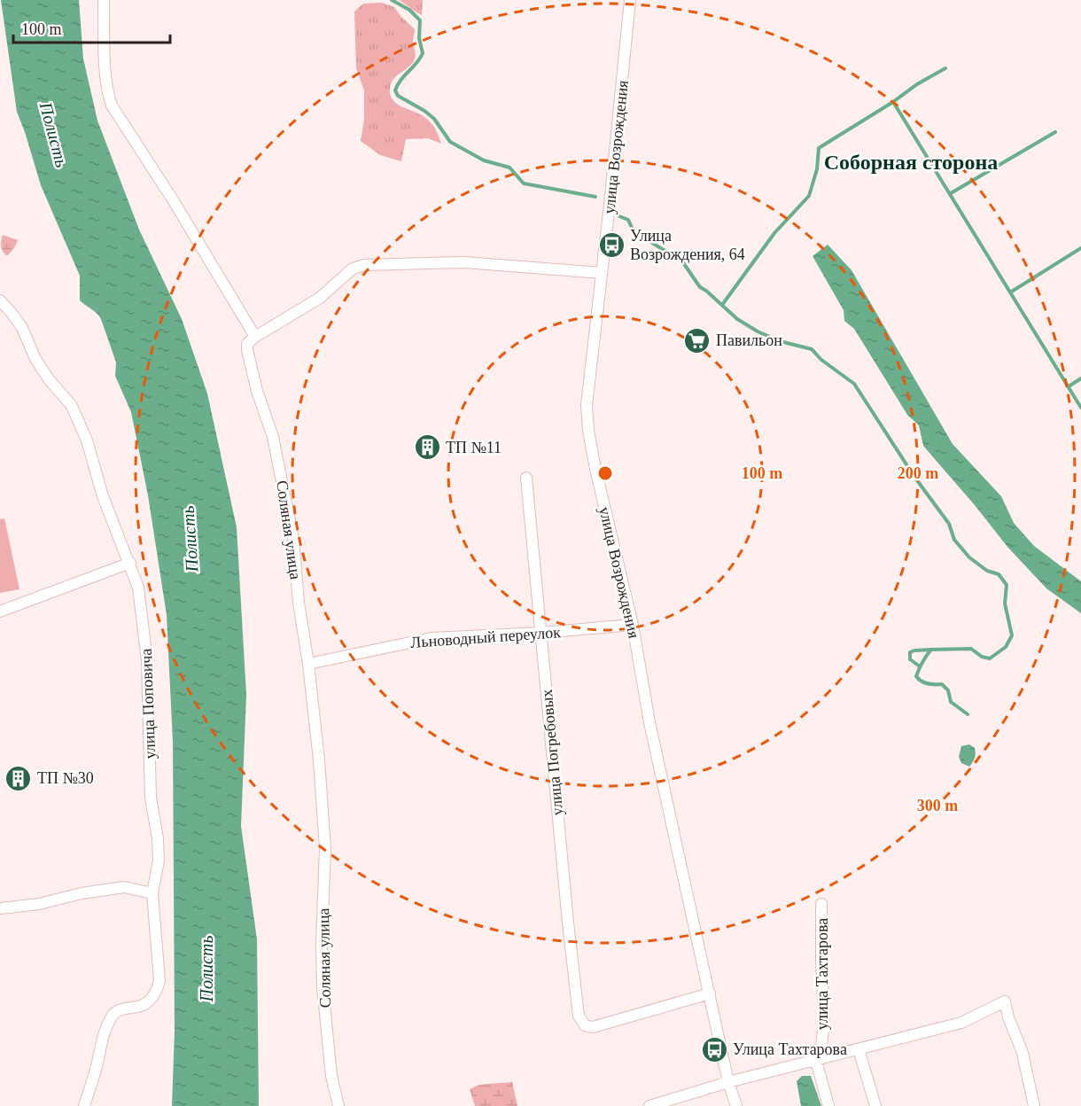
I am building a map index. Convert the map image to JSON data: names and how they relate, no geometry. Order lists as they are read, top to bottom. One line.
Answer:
{"streets":{"street":["улица Возрождения","Соляная улица","Льноводный переулок","улица Поповича","улица Погребовых","улица Тахтарова"]},"crossings":[["улица Возрождения","Льноводный переулок"],["улица Возрождения","улица Погребовых"],["Соляная улица","Льноводный переулок"],["Льноводный переулок","улица Погребовых"]],"districts":["Соборная сторона"],"water":["Полисть"],"places":{"bus stop":["Улица Возрождения, 64","Улица Тахтарова"],"supermarket":["Павильон"],"building":["ТП №11","ТП №30"]},"scale_bar":"100 m","rings":["100 m","200 m","300 m"]}
